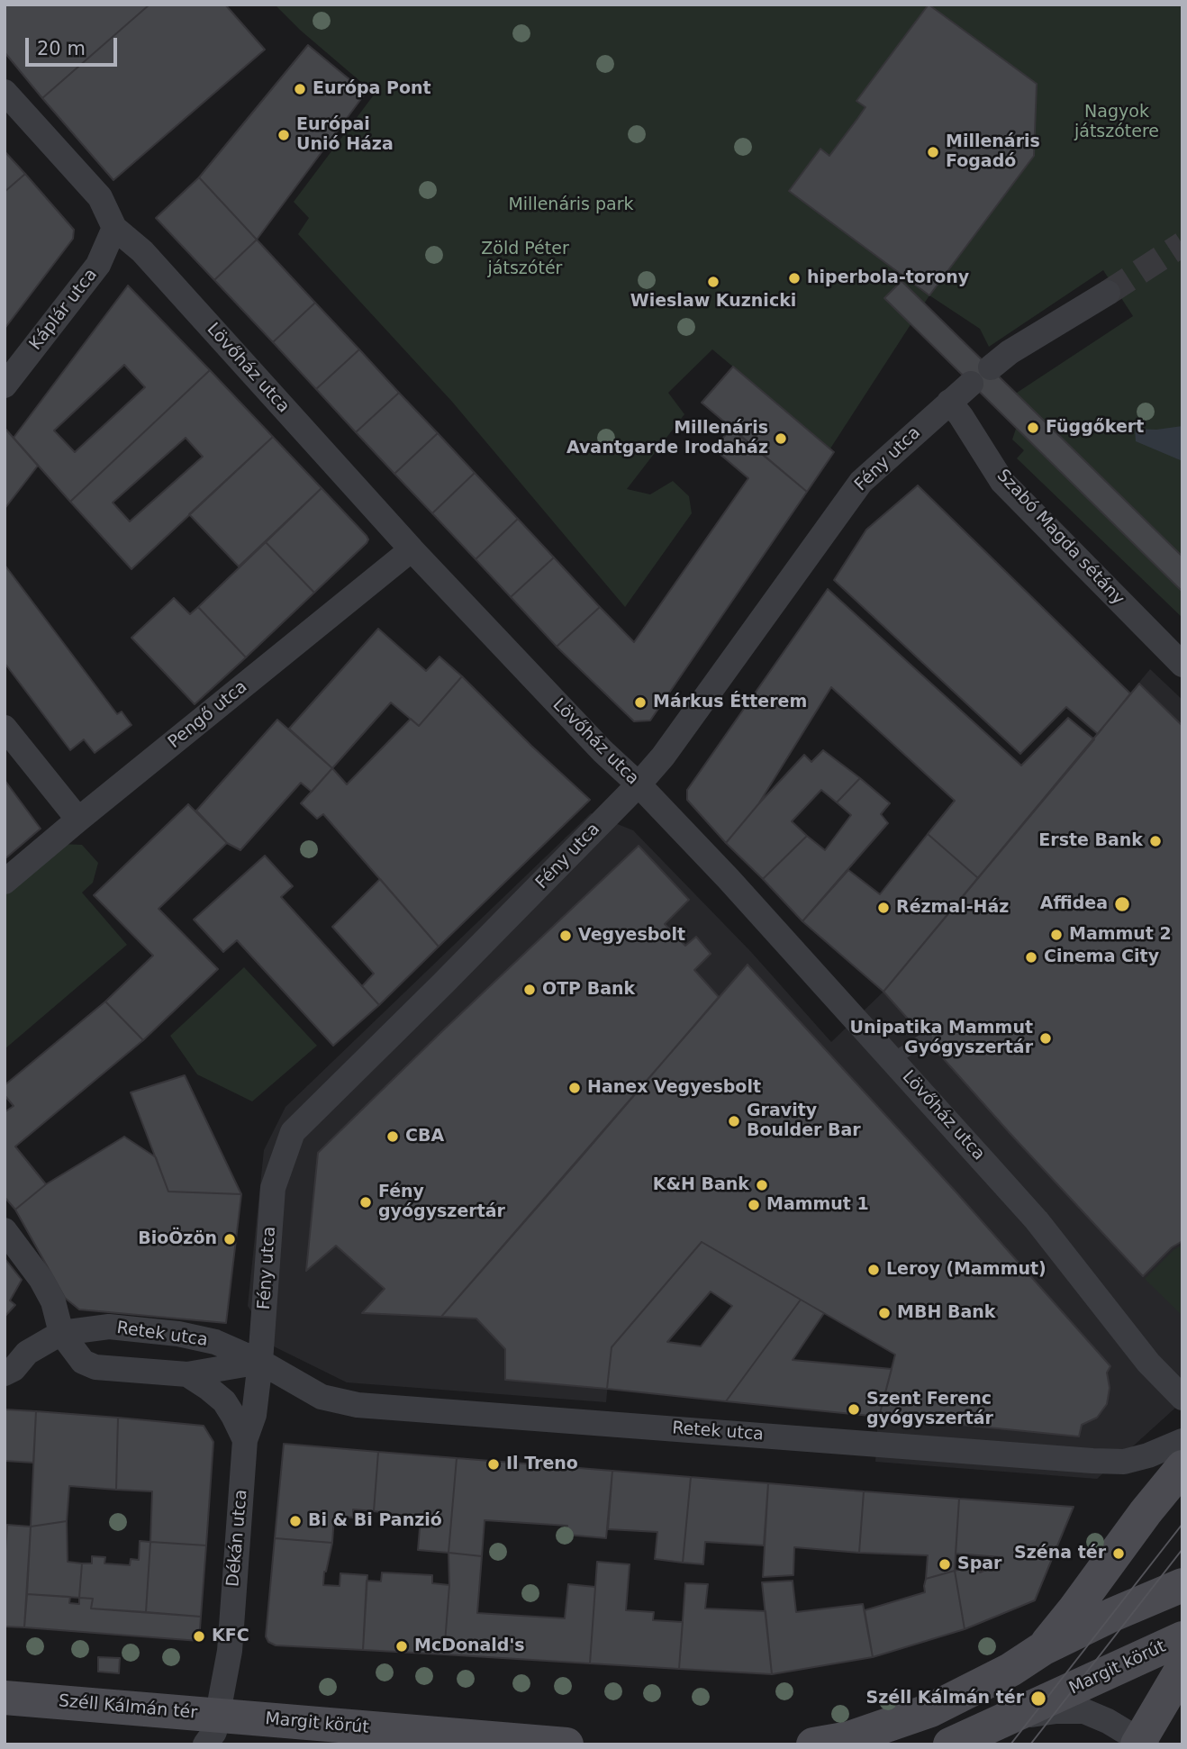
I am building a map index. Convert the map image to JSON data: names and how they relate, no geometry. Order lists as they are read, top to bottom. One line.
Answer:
{"streets":{"main road":["Margit körút","Széll Kálmán tér"],"street":["Káplár utca","Lövőház utca","Fény utca","Szabó Magda sétány","Pengő utca","Retek utca","Dékán utca"]},"crossings":[["Káplár utca","Lövőház utca"],["Lövőház utca","Fény utca"],["Lövőház utca","Pengő utca"],["Fény utca","Szabó Magda sétány"],["Fény utca","Retek utca"],["Fény utca","Dékán utca"],["Retek utca","Dékán utca"],["Dékán utca","Margit körút"],["Dékán utca","Széll Kálmán tér"],["Margit körút","Széll Kálmán tér"]],"parks":["Nagyok játszótere","Millenáris park","Zöld Péter játszótér"],"places":["Európa Pont","Európai Unió Háza","Millenáris Fogadó","hiperbola-torony","Wieslaw Kuznicki","Függőkert","Millenáris Avantgarde Irodaház","Márkus Étterem","Erste Bank","Affidea","Rézmal-Ház","Mammut 2","Vegyesbolt","Cinema City","OTP Bank","Unipatika Mammut Gyógyszertár","Hanex Vegyesbolt","Gravity Boulder Bar","CBA","K&H Bank","Fény gyógyszertár","Mammut 1","BioÖzön","Leroy (Mammut)","MBH Bank","Szent Ferenc gyógyszertár","Il Treno","Bi & Bi Panzió","Széna tér","Spar","KFC","McDonald's","Széll Kálmán tér"],"scale_bar":"20 m"}
